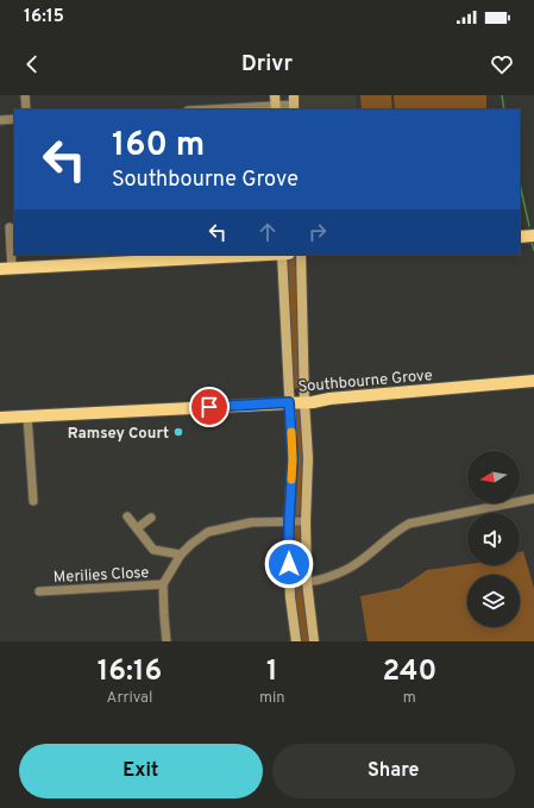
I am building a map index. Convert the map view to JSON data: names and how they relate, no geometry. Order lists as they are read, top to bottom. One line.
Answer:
{"streets":{"main road":["Southbourne Grove"],"street":["Merilies Close"]},"places":["Ramsey Court"],"north":"left","page":{"status":"16:15","header":"Drivr","turn":["160 m","Southbourne Grove"],"eta":["16:16","Arrival","1","min","240","m"],"buttons":["Exit","Share"]}}
